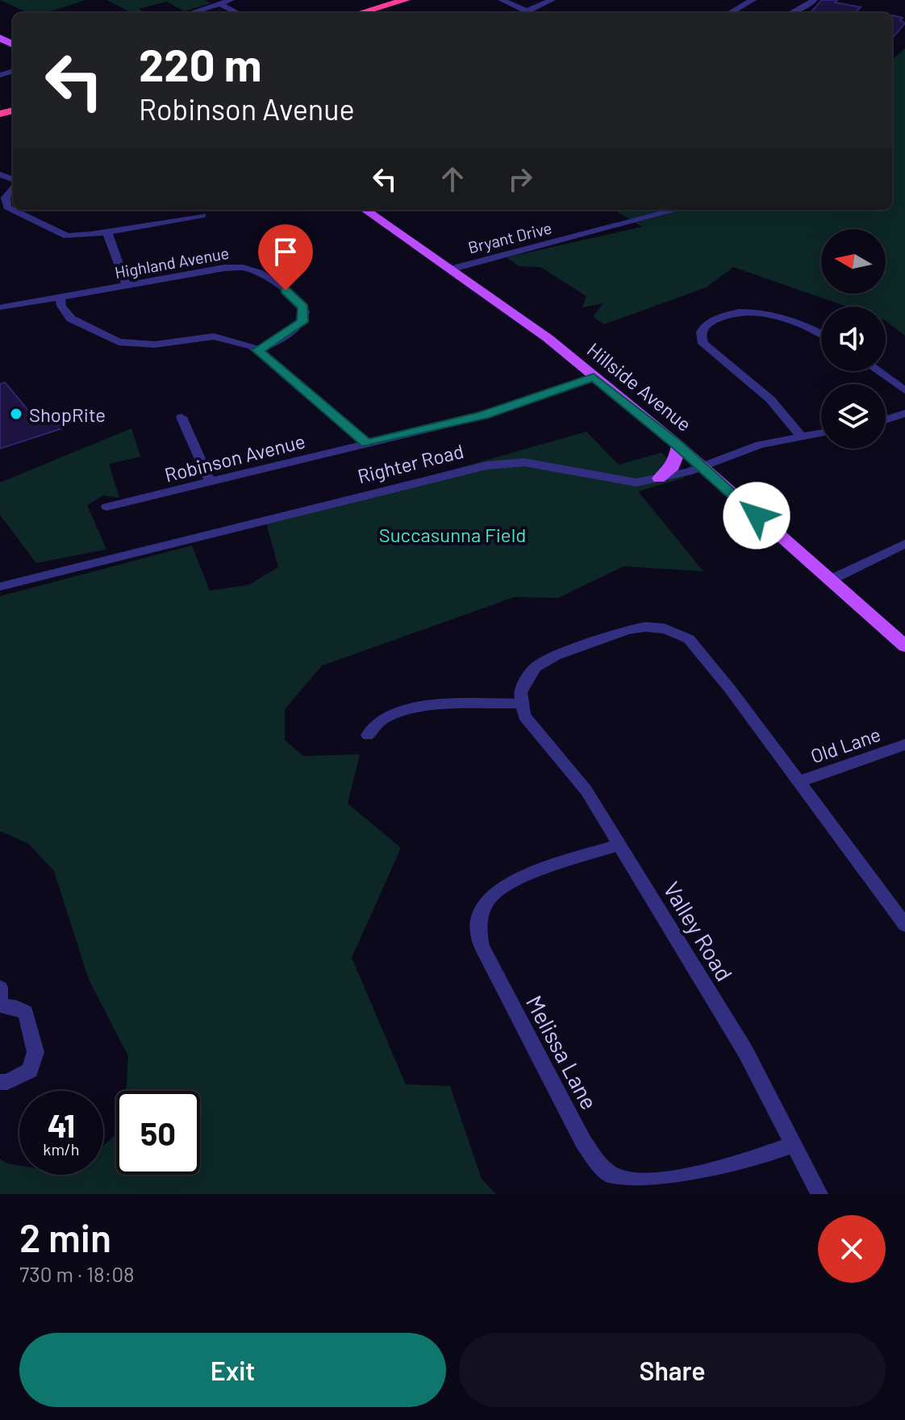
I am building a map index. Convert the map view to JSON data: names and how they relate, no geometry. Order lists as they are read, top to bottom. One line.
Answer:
{"streets":{"main road":["Hillside Avenue"],"street":["Bryant Drive","Highland Avenue","Robinson Avenue","Righter Road","Old Lane","Valley Road","Melissa Lane"]},"crossings":[["Bryant Drive","Hillside Avenue"],["Hillside Avenue","Robinson Avenue"],["Hillside Avenue","Righter Road"],["Valley Road","Melissa Lane"]],"parks":["Succasunna Field"],"places":["ShopRite"],"north":"left","page":{"turn":["220 m","Robinson Avenue"],"speed":"41 km/h","limit":"50","heading":["2 min","730 m · 18:08"],"buttons":["Exit","Share"]}}
